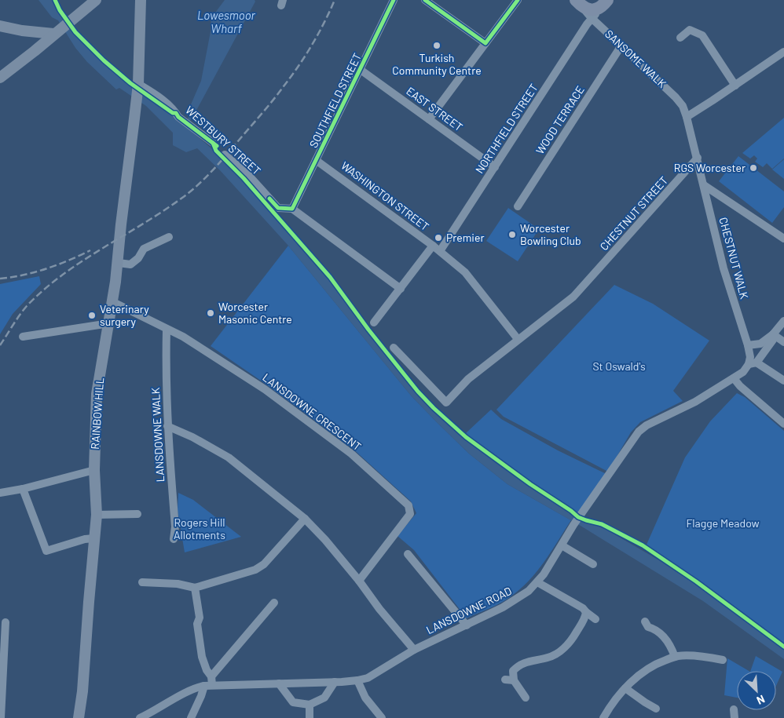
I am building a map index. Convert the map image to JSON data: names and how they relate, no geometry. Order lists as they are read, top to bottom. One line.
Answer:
{"streets":{"main road":["RAINBOW HILL"],"street":["SANSOME WALK","SOUTHFIELD STREET","EAST STREET","WOOD TERRACE","NORTHFIELD STREET","WESTBURY STREET","WASHINGTON STREET","CHESTNUT STREET","CHESTNUT WALK","LANSDOWNE CRESCENT","LANSDOWNE WALK","LANSDOWNE ROAD"]},"crossings":[["SANSOME WALK","WOOD TERRACE"],["SANSOME WALK","NORTHFIELD STREET"],["SOUTHFIELD STREET","EAST STREET"],["SOUTHFIELD STREET","WESTBURY STREET"],["SOUTHFIELD STREET","WASHINGTON STREET"],["EAST STREET","NORTHFIELD STREET"],["NORTHFIELD STREET","WASHINGTON STREET"],["WESTBURY STREET","RAINBOW HILL"],["WASHINGTON STREET","CHESTNUT STREET"],["CHESTNUT STREET","CHESTNUT WALK"],["CHESTNUT WALK","LANSDOWNE ROAD"],["LANSDOWNE CRESCENT","RAINBOW HILL"],["LANSDOWNE CRESCENT","LANSDOWNE WALK"]],"water":["Lowesmoor Wharf"],"parks":["St Oswald's","Rogers Hill Allotments","Flagge Meadow"],"places":["Turkish Community Centre","RGS Worcester","Worcester Bowling Club","Premier","Worcester Masonic Centre","Veterinary surgery"],"north":"bottom right"}
